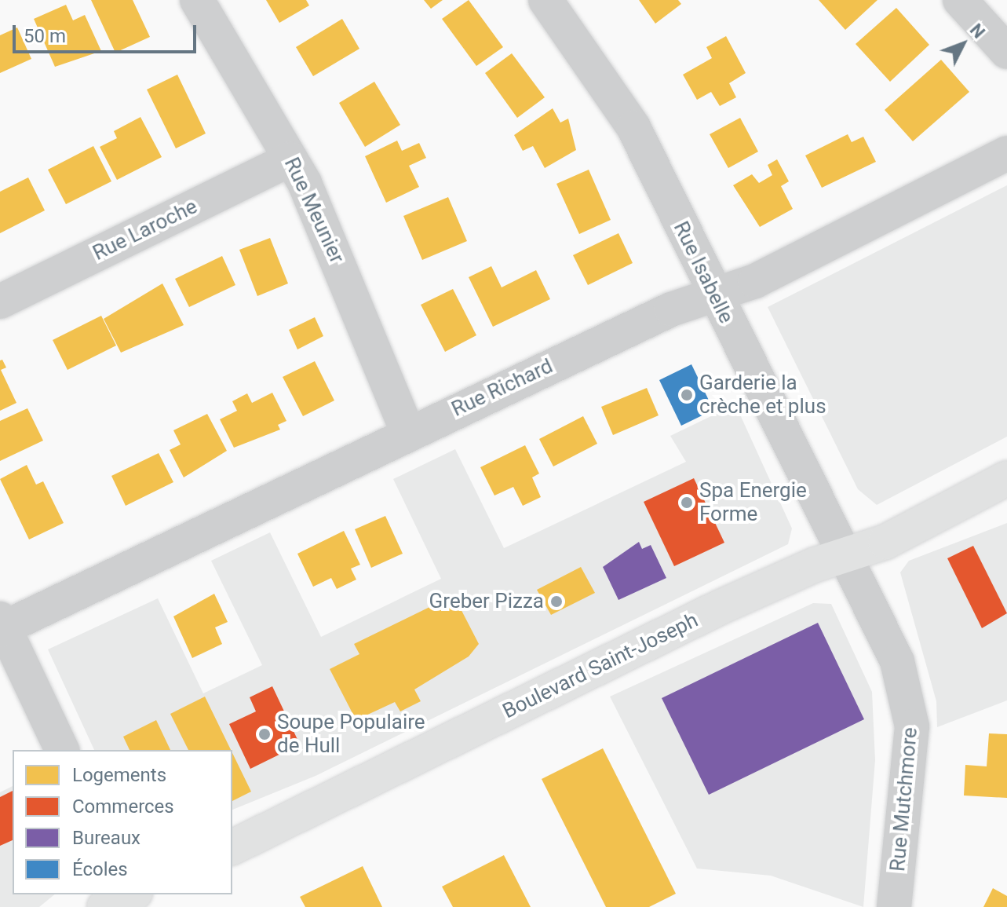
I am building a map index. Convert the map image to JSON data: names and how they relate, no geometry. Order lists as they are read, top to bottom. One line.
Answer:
{"streets":{"main road":["Boulevard Saint-Joseph"],"street":["Rue Meunier","Rue Laroche","Rue Isabelle","Rue Richard","Rue Mutchmore"]},"crossings":[["Rue Meunier","Rue Laroche"],["Rue Meunier","Rue Richard"],["Rue Isabelle","Rue Richard"],["Rue Isabelle","Boulevard Saint-Joseph"],["Rue Isabelle","Rue Mutchmore"],["Boulevard Saint-Joseph","Rue Mutchmore"]],"places":["Garderie la crèche et plus","Spa Energie Forme","Greber Pizza","Soupe Populaire de Hull"],"legend":["Logements","Commerces","Bureaux","Écoles"],"scale_bar":"50 m","north":"top right"}
